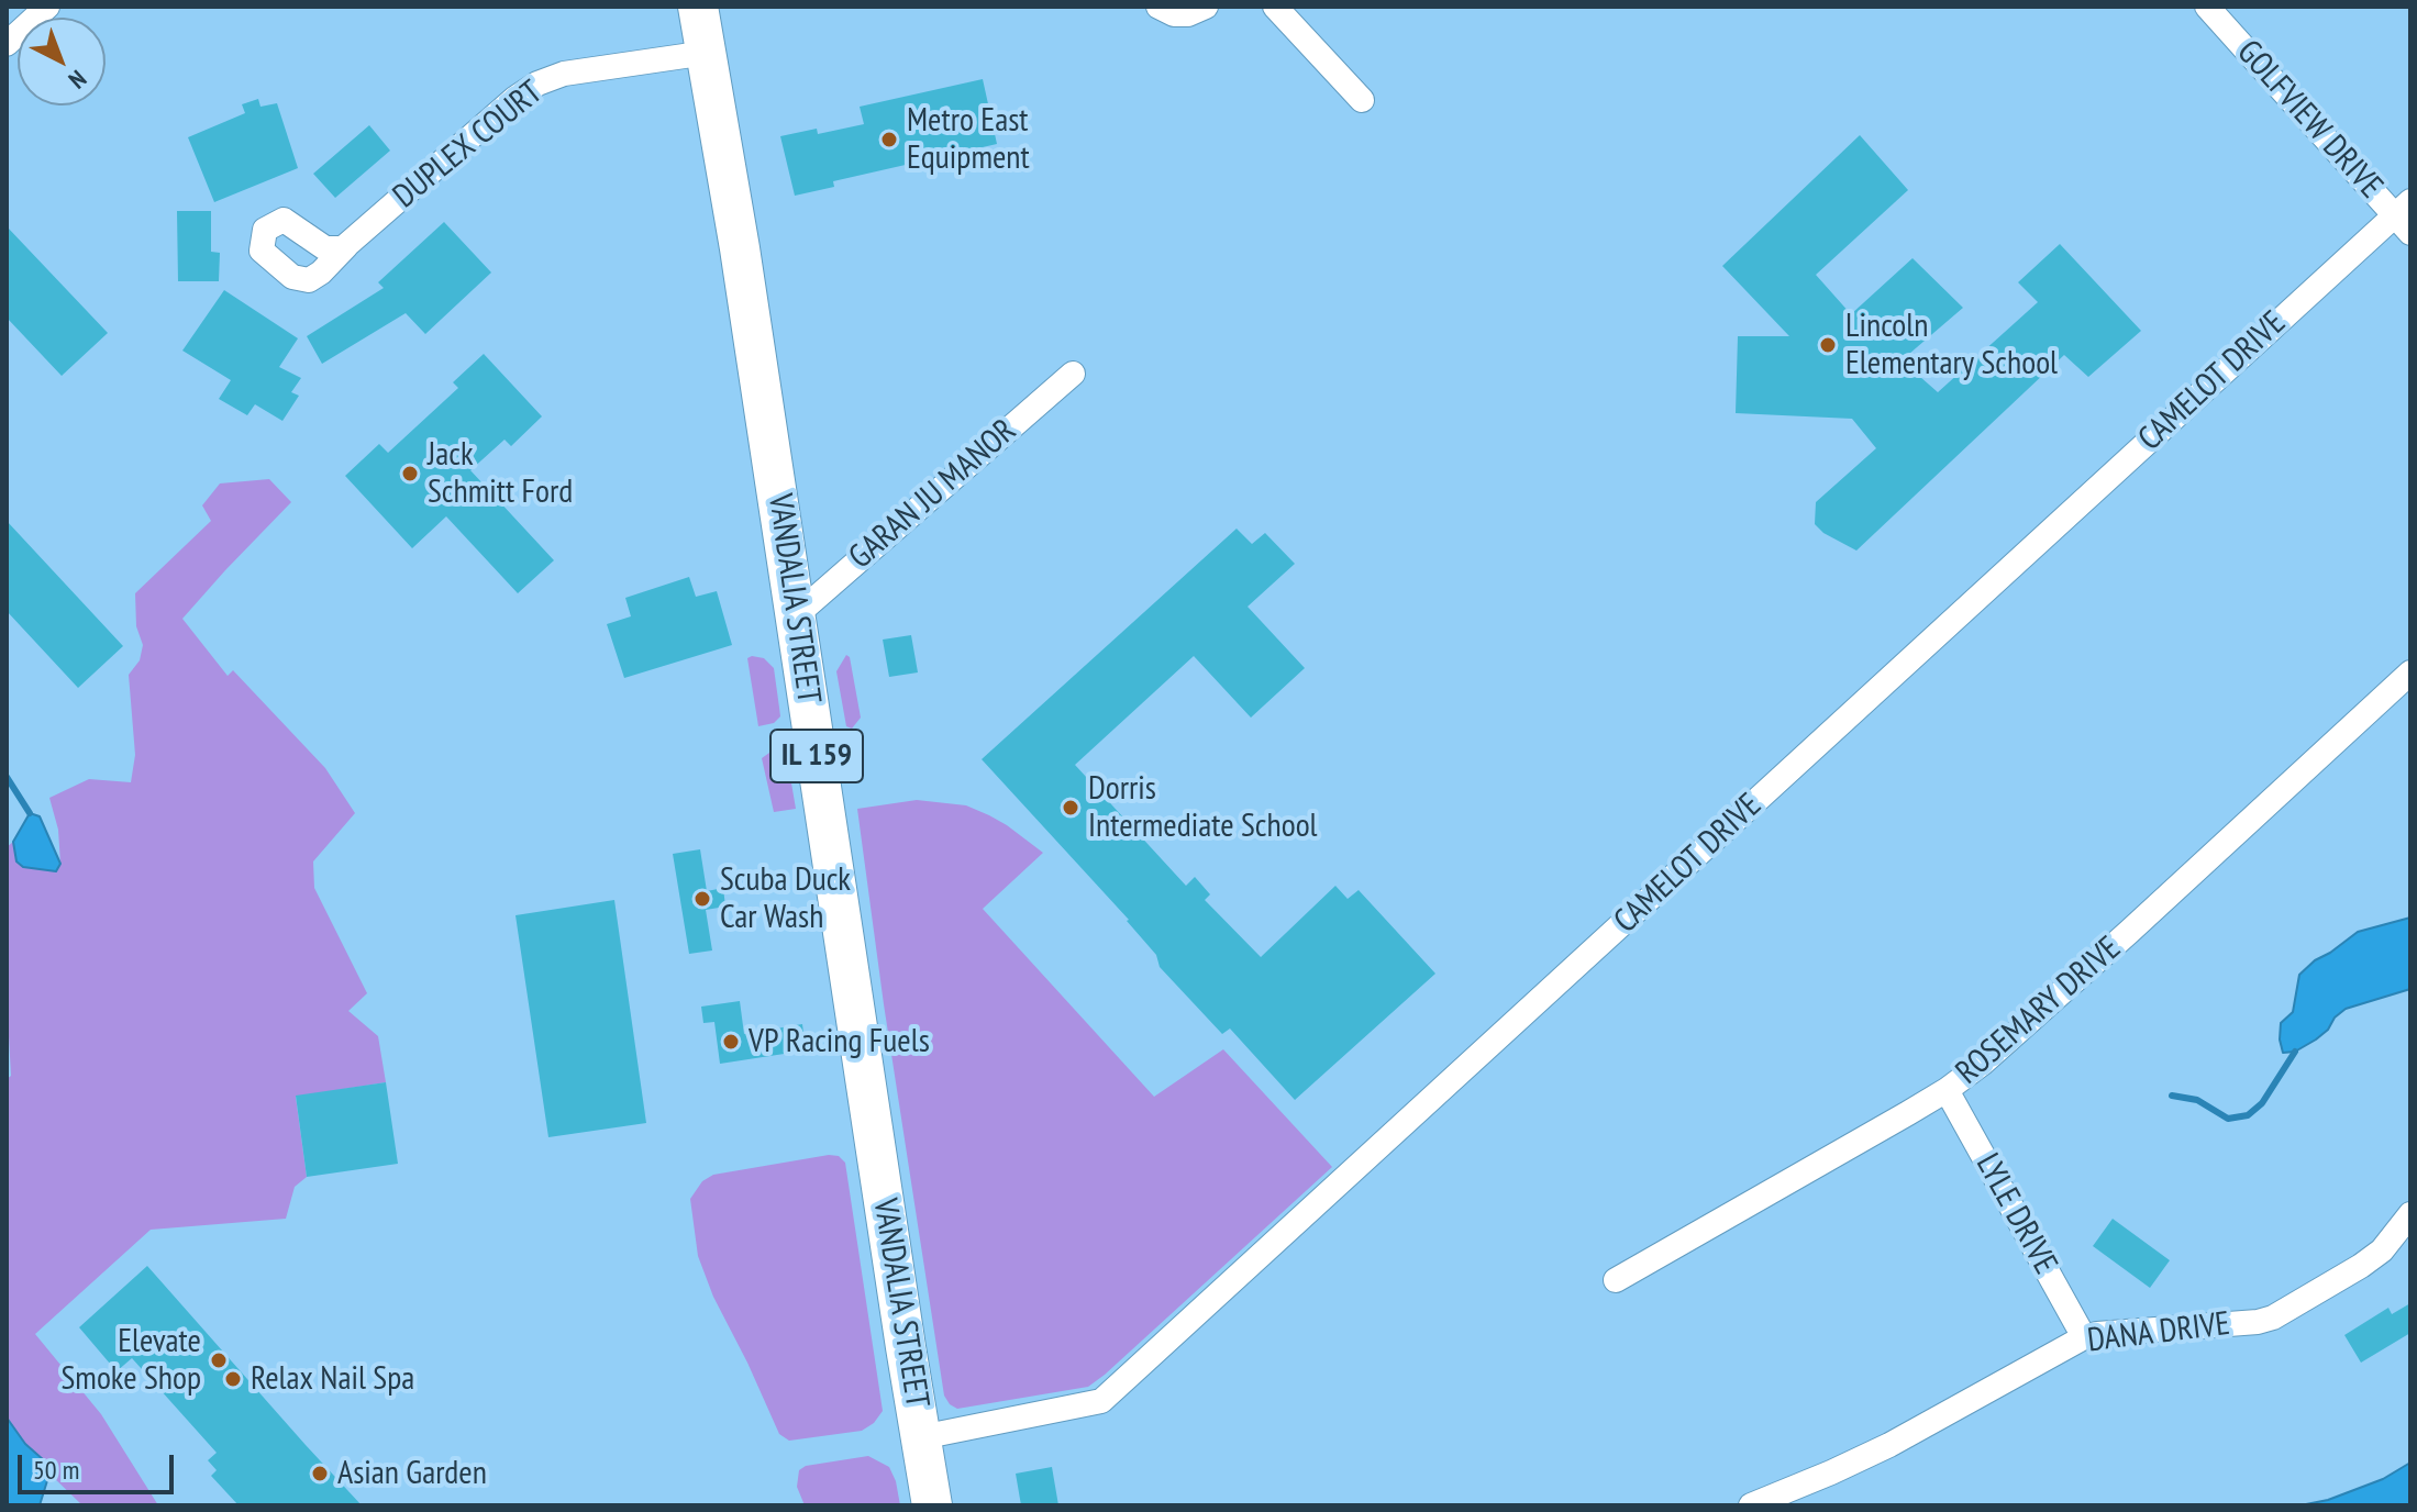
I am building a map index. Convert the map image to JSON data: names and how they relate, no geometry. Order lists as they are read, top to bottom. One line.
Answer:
{"streets":{"main road":["VANDALIA STREET","IL 159"],"street":["GOLFVIEW DRIVE","DUPLEX COURT","CAMELOT DRIVE","GARAN JU MANOR","ROSEMARY DRIVE","LYLE DRIVE","DANA DRIVE"]},"crossings":[["GOLFVIEW DRIVE","CAMELOT DRIVE"],["DUPLEX COURT","VANDALIA STREET"],["CAMELOT DRIVE","VANDALIA STREET"],["GARAN JU MANOR","VANDALIA STREET"],["ROSEMARY DRIVE","LYLE DRIVE"],["LYLE DRIVE","DANA DRIVE"]],"places":["Metro East Equipment","Lincoln Elementary School","Jack Schmitt Ford","Dorris Intermediate School","Scuba Duck Car Wash","VP Racing Fuels","Elevate Smoke Shop","Relax Nail Spa","Asian Garden"],"scale_bar":"50 m","north":"bottom right"}
